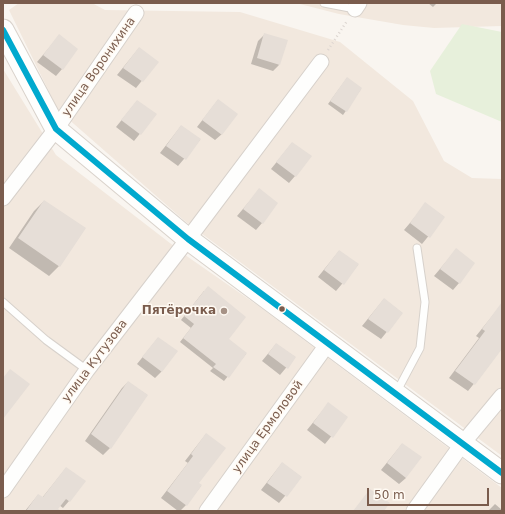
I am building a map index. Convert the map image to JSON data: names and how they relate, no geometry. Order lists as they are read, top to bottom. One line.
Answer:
{"streets":{"street":["улица Воронихина","улица Кутузова","улица Ермоловой"]},"places":["Пятёрочка"],"scale_bar":"50 m"}
